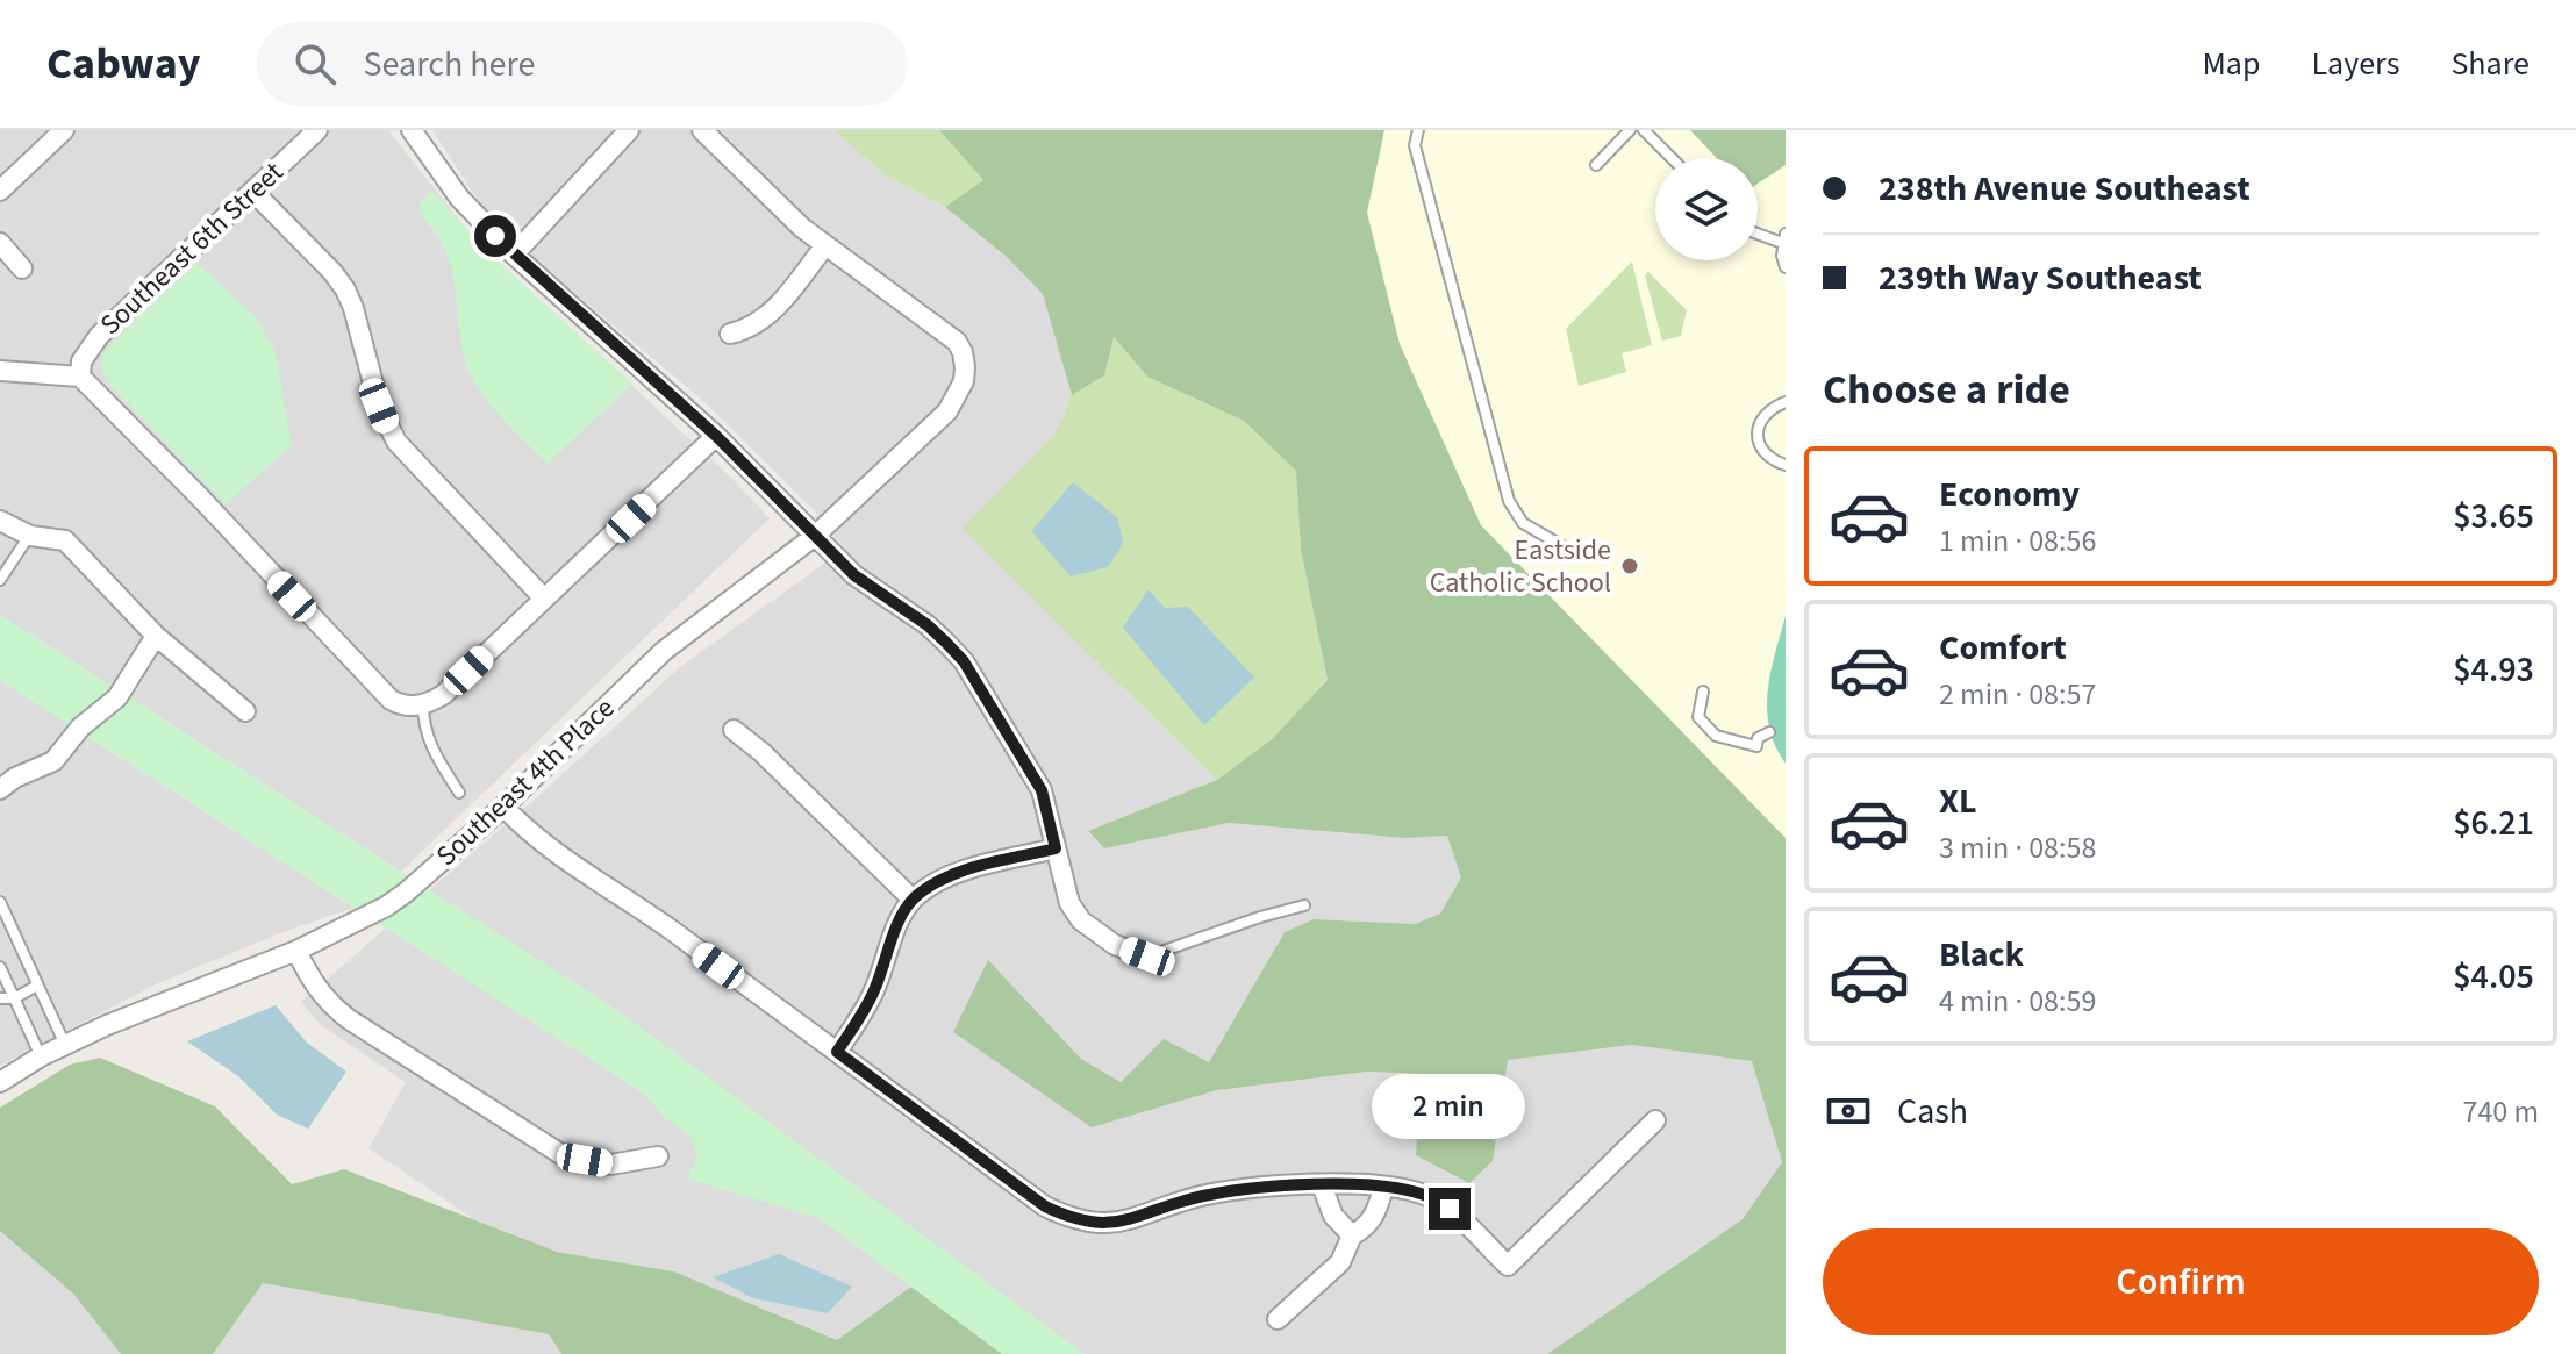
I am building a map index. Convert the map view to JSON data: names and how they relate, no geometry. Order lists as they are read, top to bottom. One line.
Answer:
{"streets":{"street":["Southeast 6th Street","Southeast 4th Place"]},"places":["Eastside Catholic School"],"page":{"header":"Cabway","search":"Search here","nav":["Map","Layers","Share"],"banner":["238th Avenue Southeast","239th Way Southeast"],"heading":"Choose a ride","list":[{"name":"Economy","note":"1 min · 08:56","value":"$3.65"},{"name":"Comfort","note":"2 min · 08:57","value":"$4.93"},{"name":"XL","note":"3 min · 08:58","value":"$6.21"},{"name":"Black","note":"4 min · 08:59","value":"$4.05"}],"pay":["Cash","740 m"],"bubble":"2 min","buttons":"Confirm"}}
